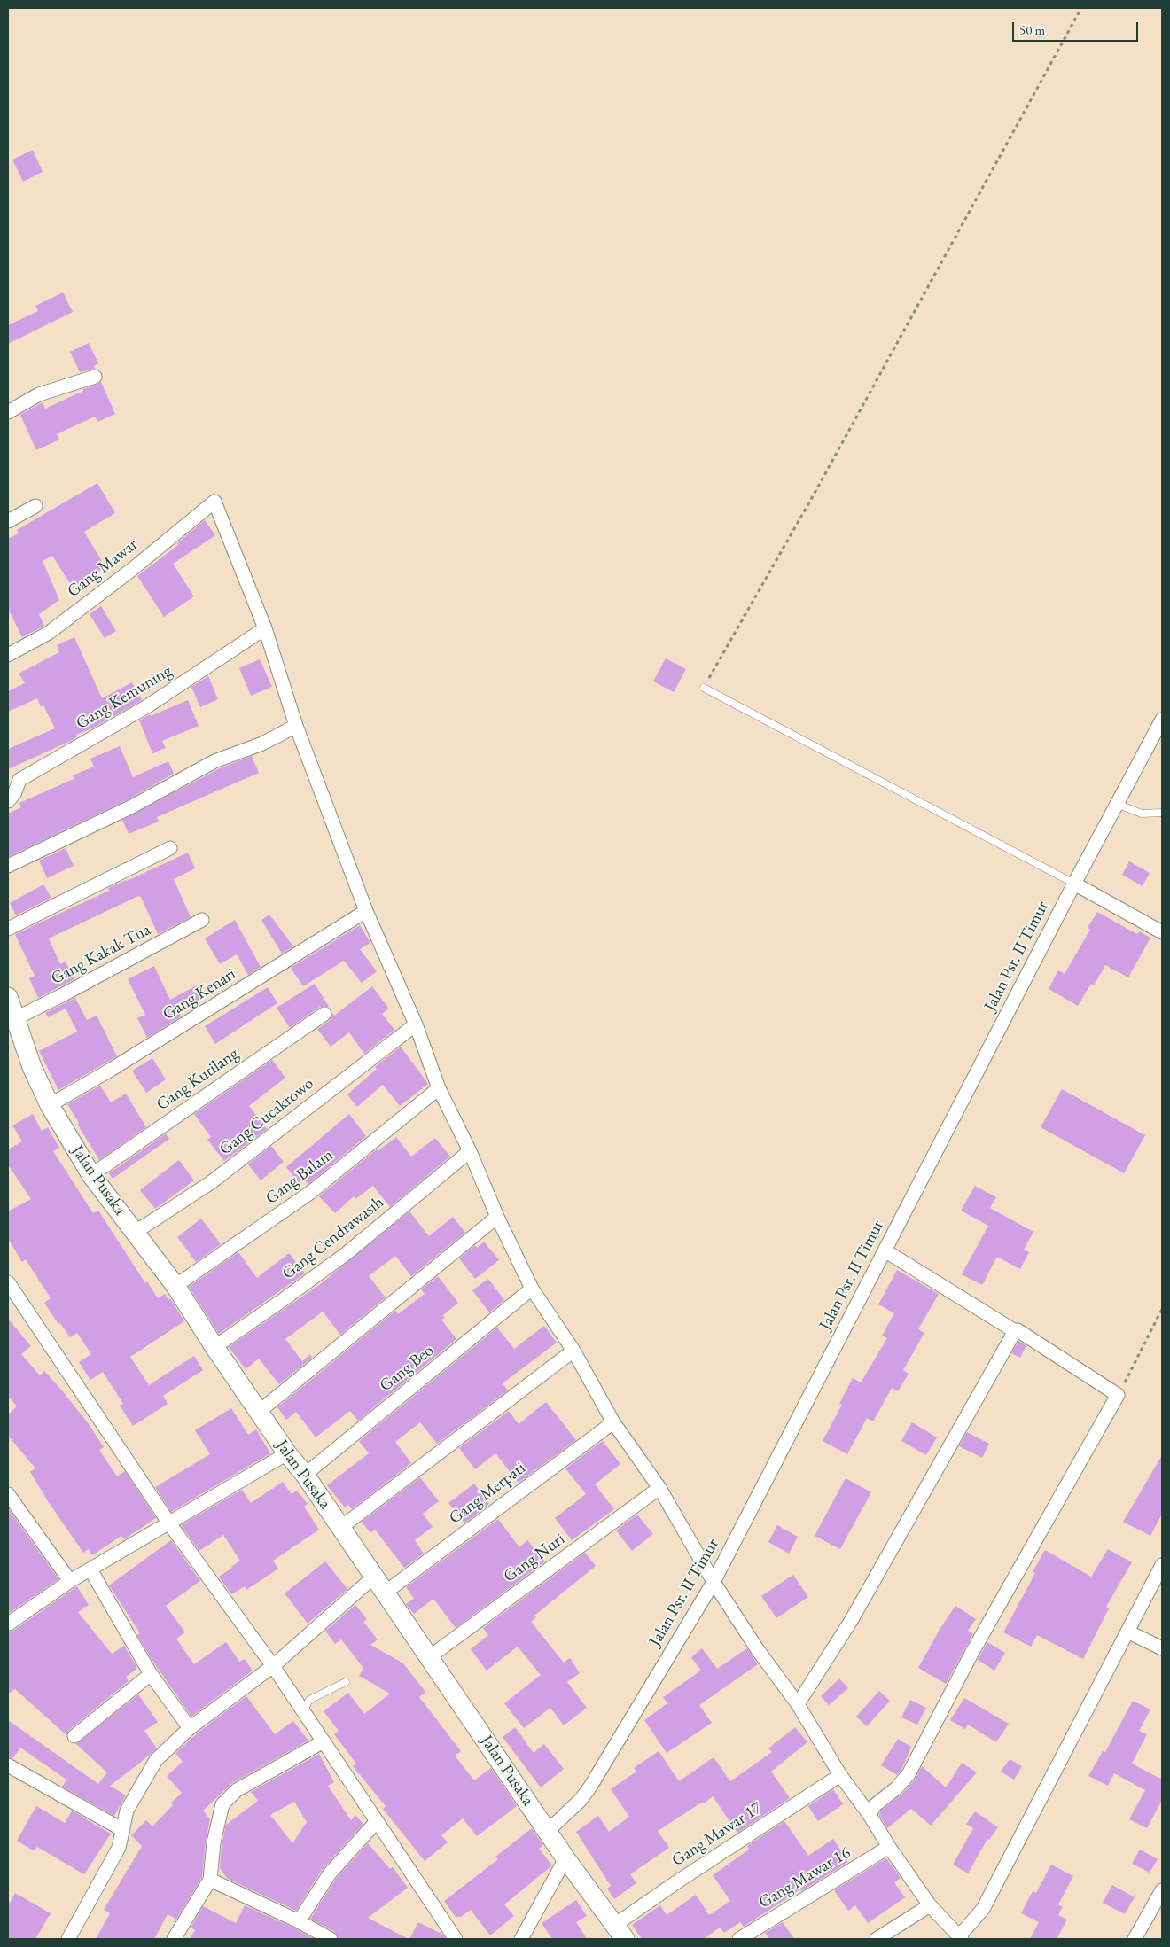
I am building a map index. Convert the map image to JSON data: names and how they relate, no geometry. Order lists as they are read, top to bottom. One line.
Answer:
{"streets":{"main road":["Jalan Pusaka"],"street":["Gang Mawar","Gang Kemuning","Gang Kakak Tua","Jalan Psr. II Timur","Gang Kenari","Gang Kutilang","Gang Cucakrowo","Gang Balam","Gang Cendrawasih","Gang Beo","Gang Merpati","Gang Nuri","Gang Mawar 17","Gang Mawar 16"]},"crossings":[["Gang Mawar","Gang Kemuning"],["Gang Kakak Tua","Jalan Pusaka"],["Jalan Psr. II Timur","Jalan Pusaka"],["Gang Kenari","Jalan Pusaka"],["Gang Kutilang","Jalan Pusaka"],["Gang Cucakrowo","Jalan Pusaka"],["Gang Balam","Jalan Pusaka"],["Jalan Pusaka","Gang Cendrawasih"],["Jalan Pusaka","Gang Beo"],["Jalan Pusaka","Gang Merpati"],["Jalan Pusaka","Gang Nuri"],["Jalan Pusaka","Gang Mawar 17"]],"scale_bar":"50 m"}
